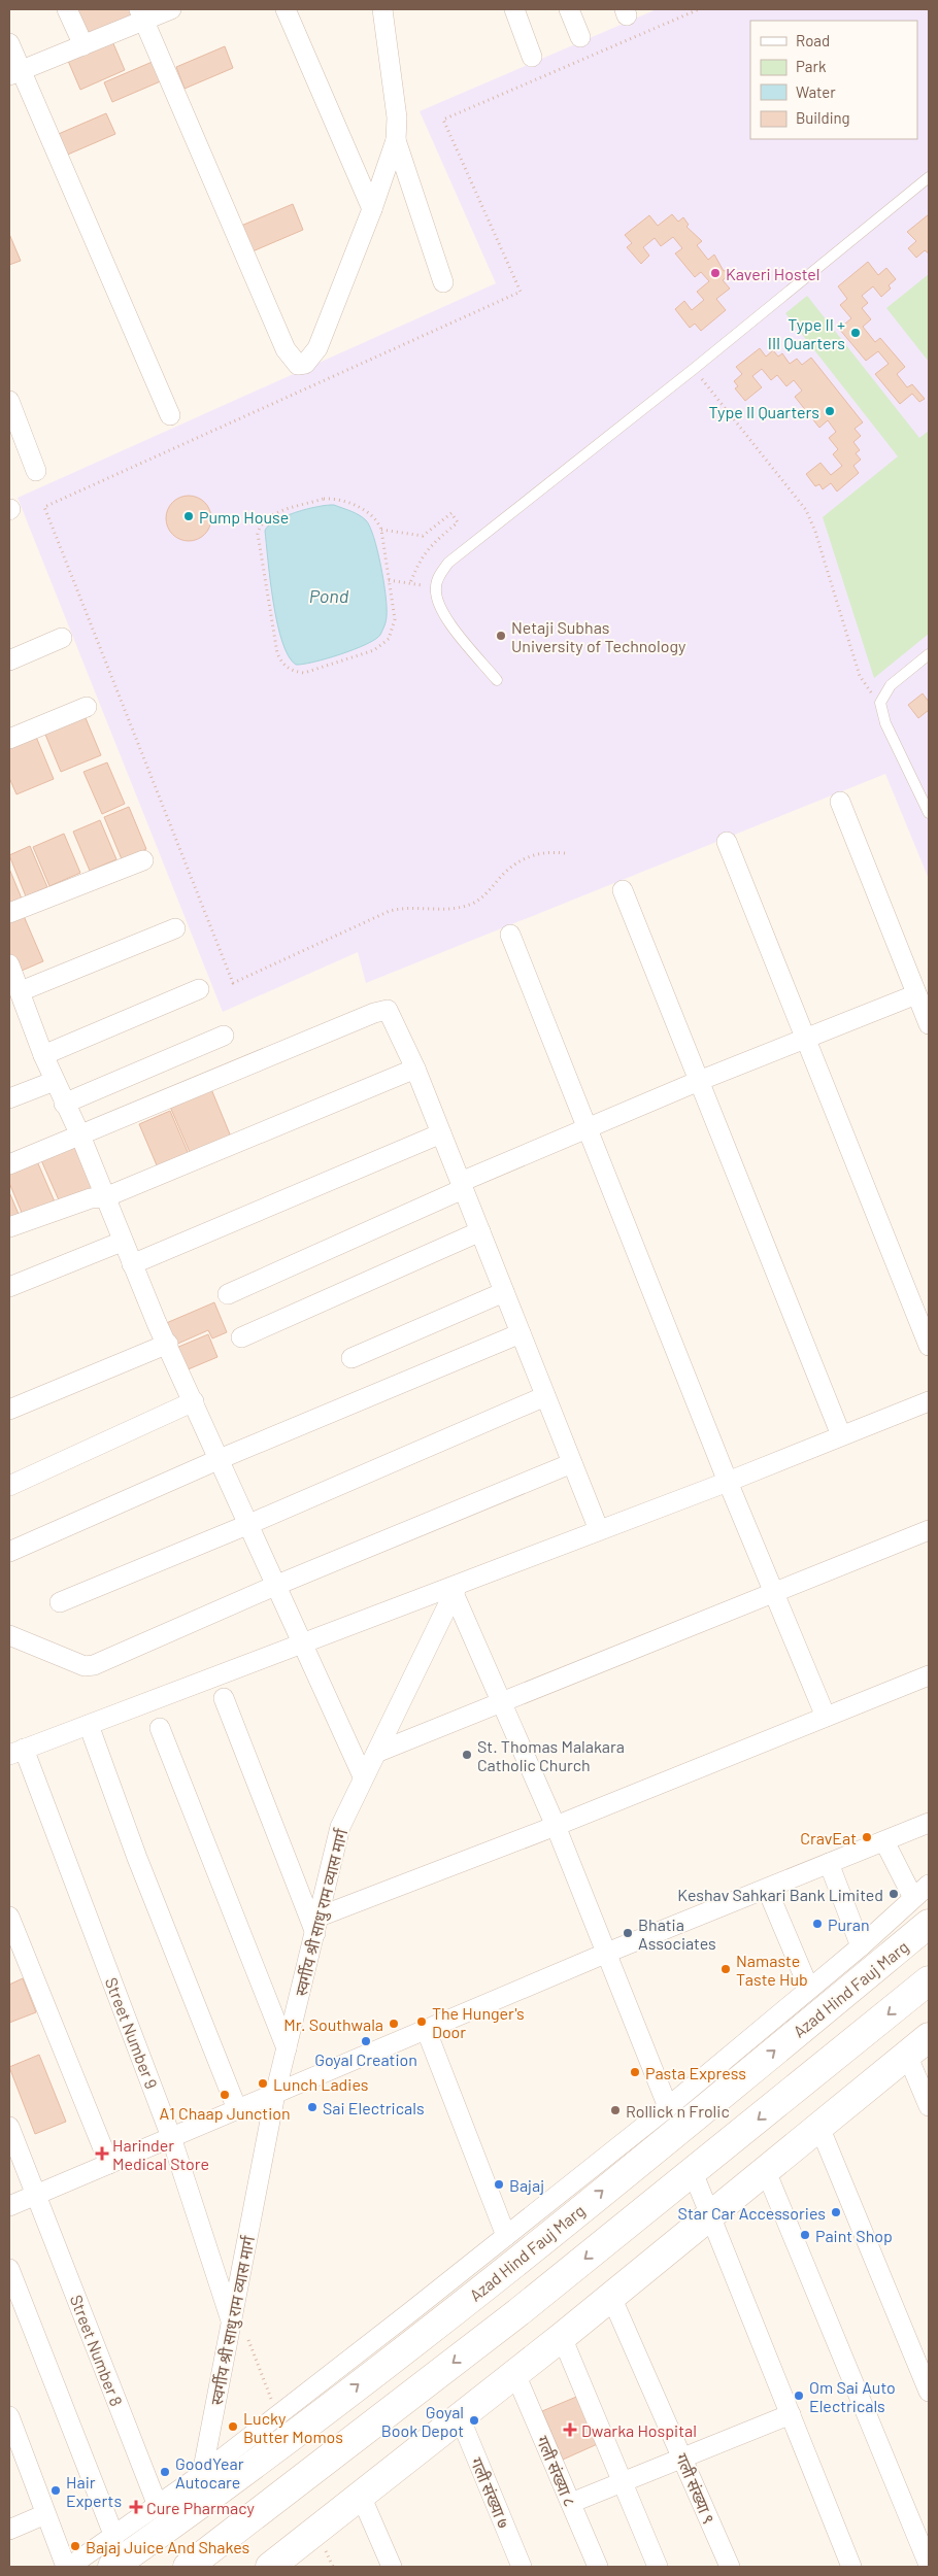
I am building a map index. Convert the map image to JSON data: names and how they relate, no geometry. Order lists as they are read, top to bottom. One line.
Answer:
{"streets":{"main road":["Azad Hind Fauj Marg"],"street":["स्वर्गीय श्री साधु राम व्यास मार्ग","Street Number 9","Street Number 8","गली संख्या ८","गली संख्या ९","गली संख्या ७"]},"crossings":[["स्वर्गीय श्री साधु राम व्यास मार्ग","Azad Hind Fauj Marg"],["स्वर्गीय श्री साधु राम व्यास मार्ग","Street Number 9"]],"water":["Pond"],"places":{"other":["Kaveri Hostel","Type II + III Quarters","Type II Quarters","Pump House","Netaji Subhas University of Technology","St. Thomas Malakara Catholic Church","CravEat","Keshav Sahkari Bank Limited","Puran","Bhatia Associates","Namaste Taste Hub","The Hunger's Door","Mr. Southwala","Goyal Creation","Pasta Express","Lunch Ladies","A1 Chaap Junction","Sai Electricals","Rollick n Frolic","Bajaj","Star Car Accessories","Paint Shop","Om Sai Auto Electricals","Goyal Book Depot","Lucky Butter Momos","GoodYear Autocare","Hair Experts","Bajaj Juice And Shakes"],"health":["Harinder Medical Store","Dwarka Hospital","Cure Pharmacy"]},"legend":["Road","Park","Water","Building"]}
